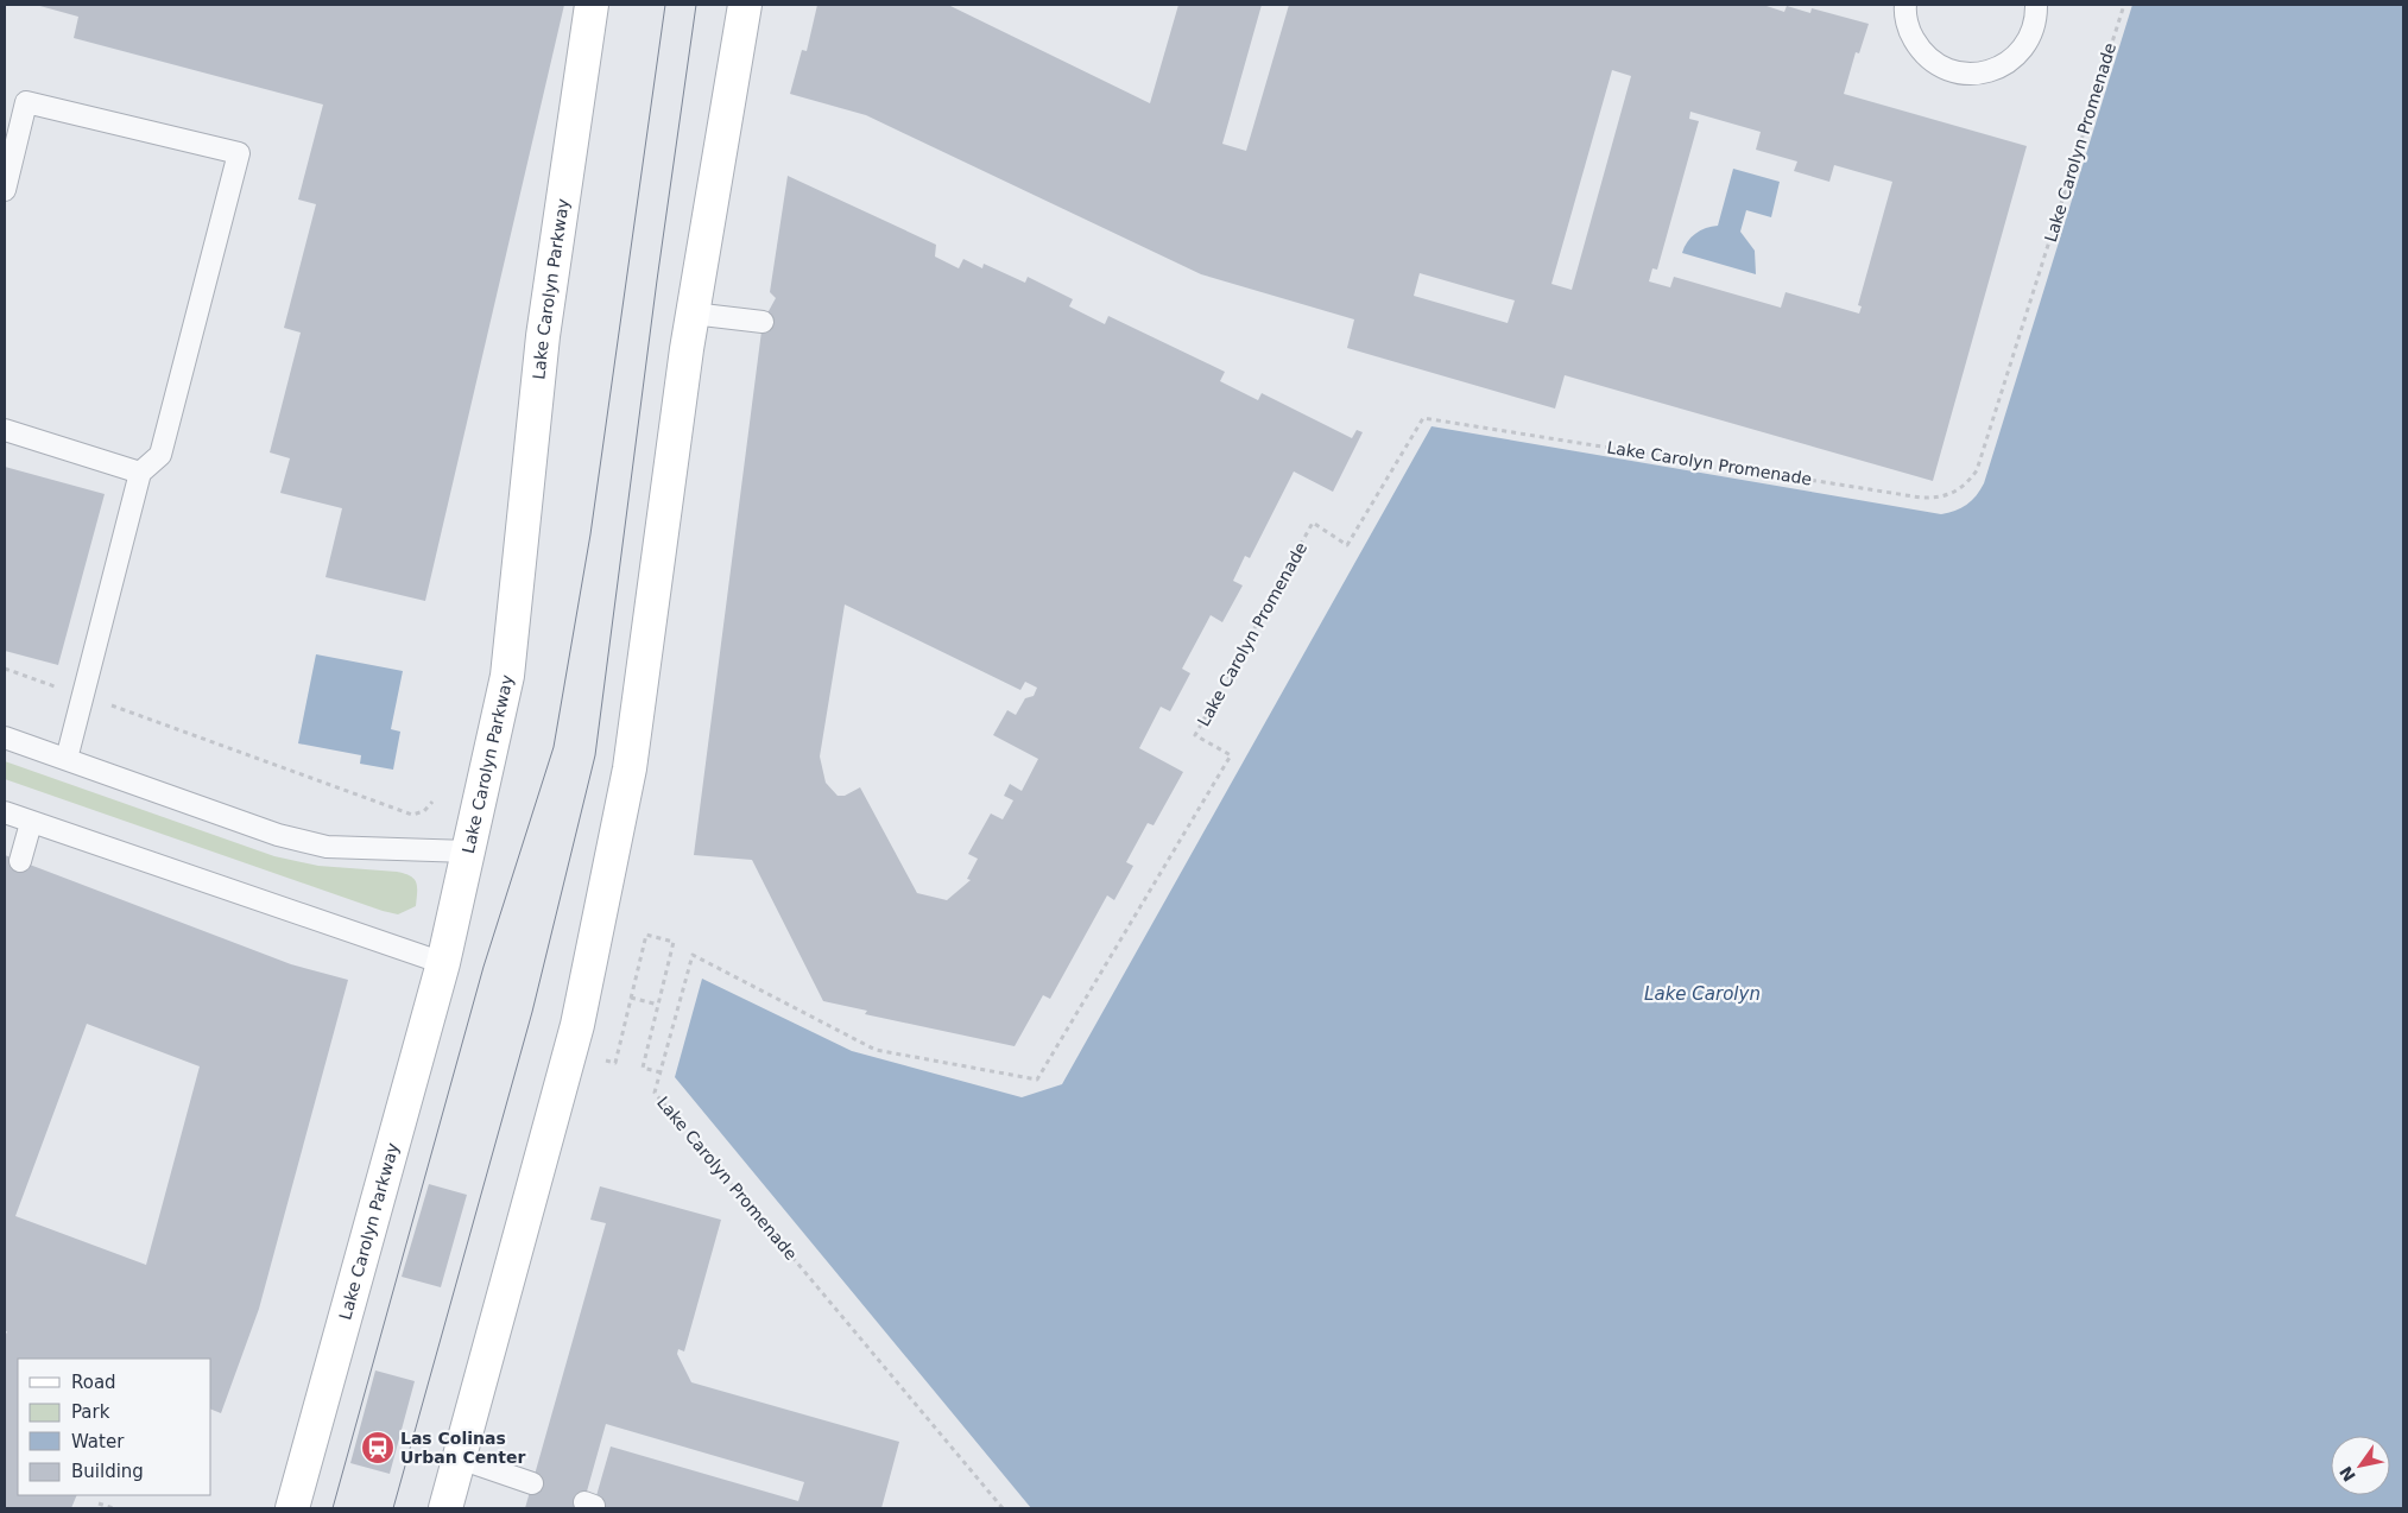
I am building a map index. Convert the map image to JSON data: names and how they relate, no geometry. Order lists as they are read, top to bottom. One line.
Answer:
{"streets":{"street":["Lake Carolyn Parkway"],"path":["Lake Carolyn Promenade"]},"water":["Lake Carolyn"],"places":{"station":["Las Colinas Urban Center"]},"legend":["Road","Park","Water","Building"],"north":"bottom left"}
